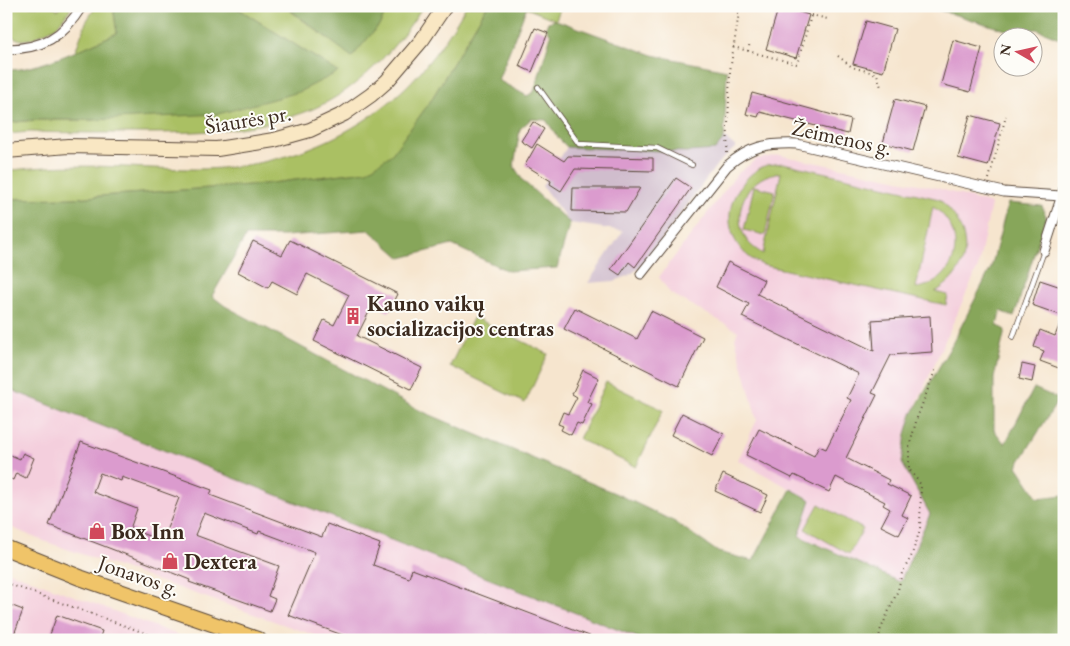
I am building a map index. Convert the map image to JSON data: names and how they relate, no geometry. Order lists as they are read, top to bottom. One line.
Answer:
{"streets":{"main road":["Šiaurės pr.","Jonavos g."],"street":["Žeimenos g."]},"places":{"building":["Kauno vaikų socializacijos centras"],"shop":["Box Inn","Dextera"]},"north":"left"}
